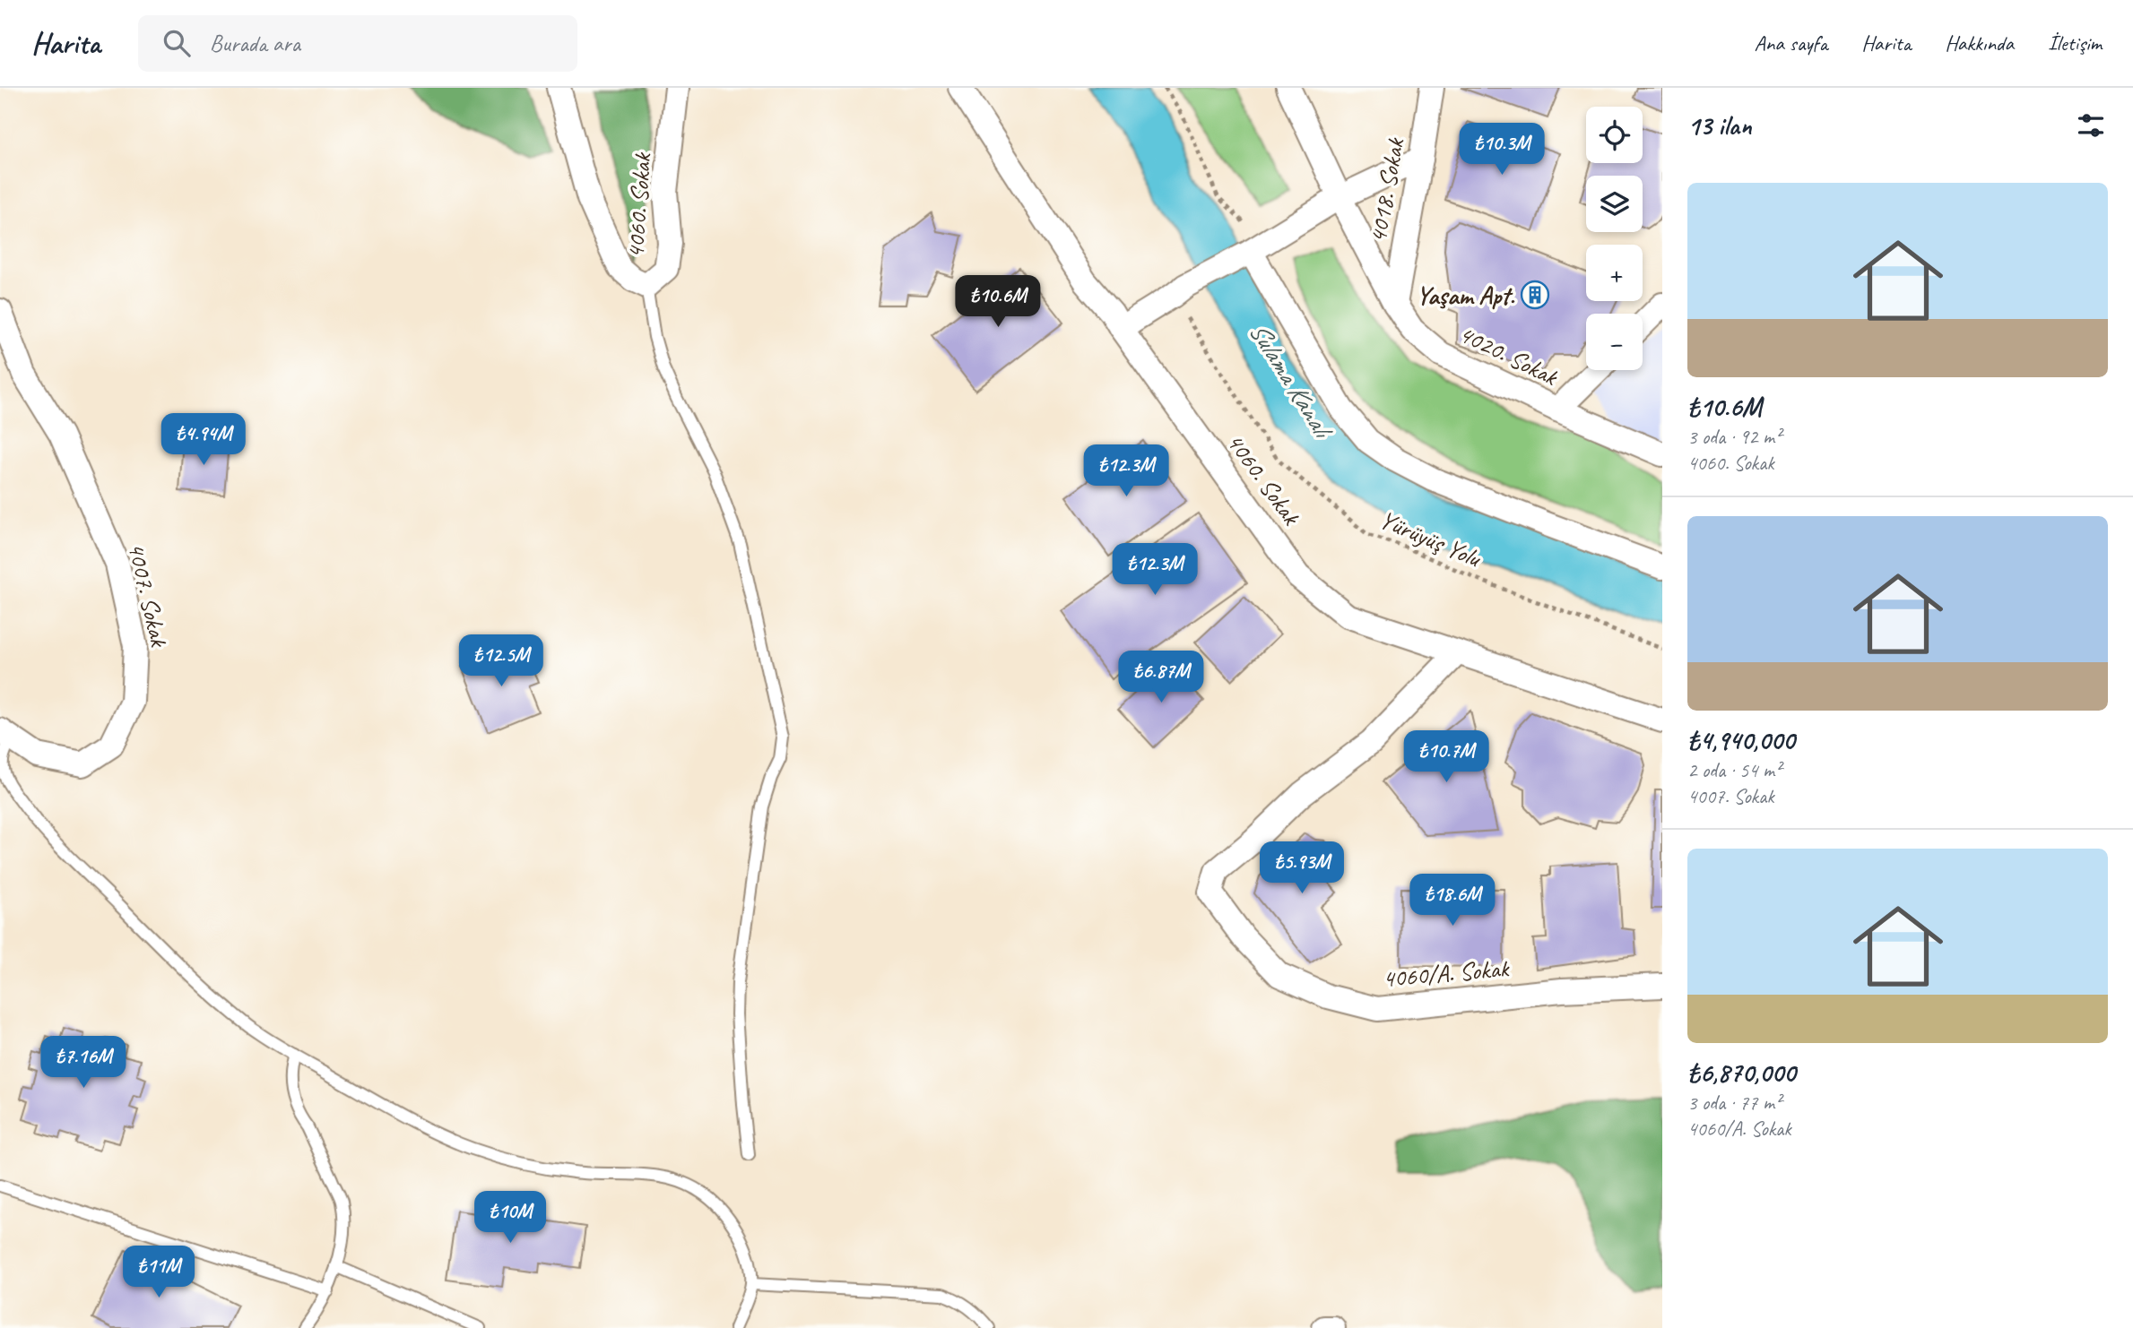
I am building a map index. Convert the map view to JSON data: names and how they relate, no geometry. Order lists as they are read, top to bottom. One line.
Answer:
{"streets":{"street":["4018. Sokak","4060. Sokak","4020. Sokak","4007. Sokak","4060/A. Sokak"],"path":["Yürüyüş Yolu"]},"crossings":[["4018. Sokak","4020. Sokak"],["4060. Sokak","4060/A. Sokak"]],"water":["Sulama Kanalı"],"places":{"building":["Yaşam Apt."]},"page":{"header":"Harita","search":"Burada ara","nav":["Ana sayfa","Harita","Hakkında","İletişim"],"heading":"13 ilan","map_buttons":["+","−"],"price":["₺10.3M","₺10.6M","₺4.94M","₺12.3M","₺12.3M","₺12.5M","₺6.87M","₺10.7M","₺5.93M","₺18.6M","₺7.16M","₺10M","₺11M"],"list":[{"name":"₺10.6M","note":"3 oda · 92 m² · 4060. Sokak"},{"name":"₺4,940,000","note":"2 oda · 54 m² · 4007. Sokak"},{"name":"₺6,870,000","note":"3 oda · 77 m² · 4060/A. Sokak"}]}}
